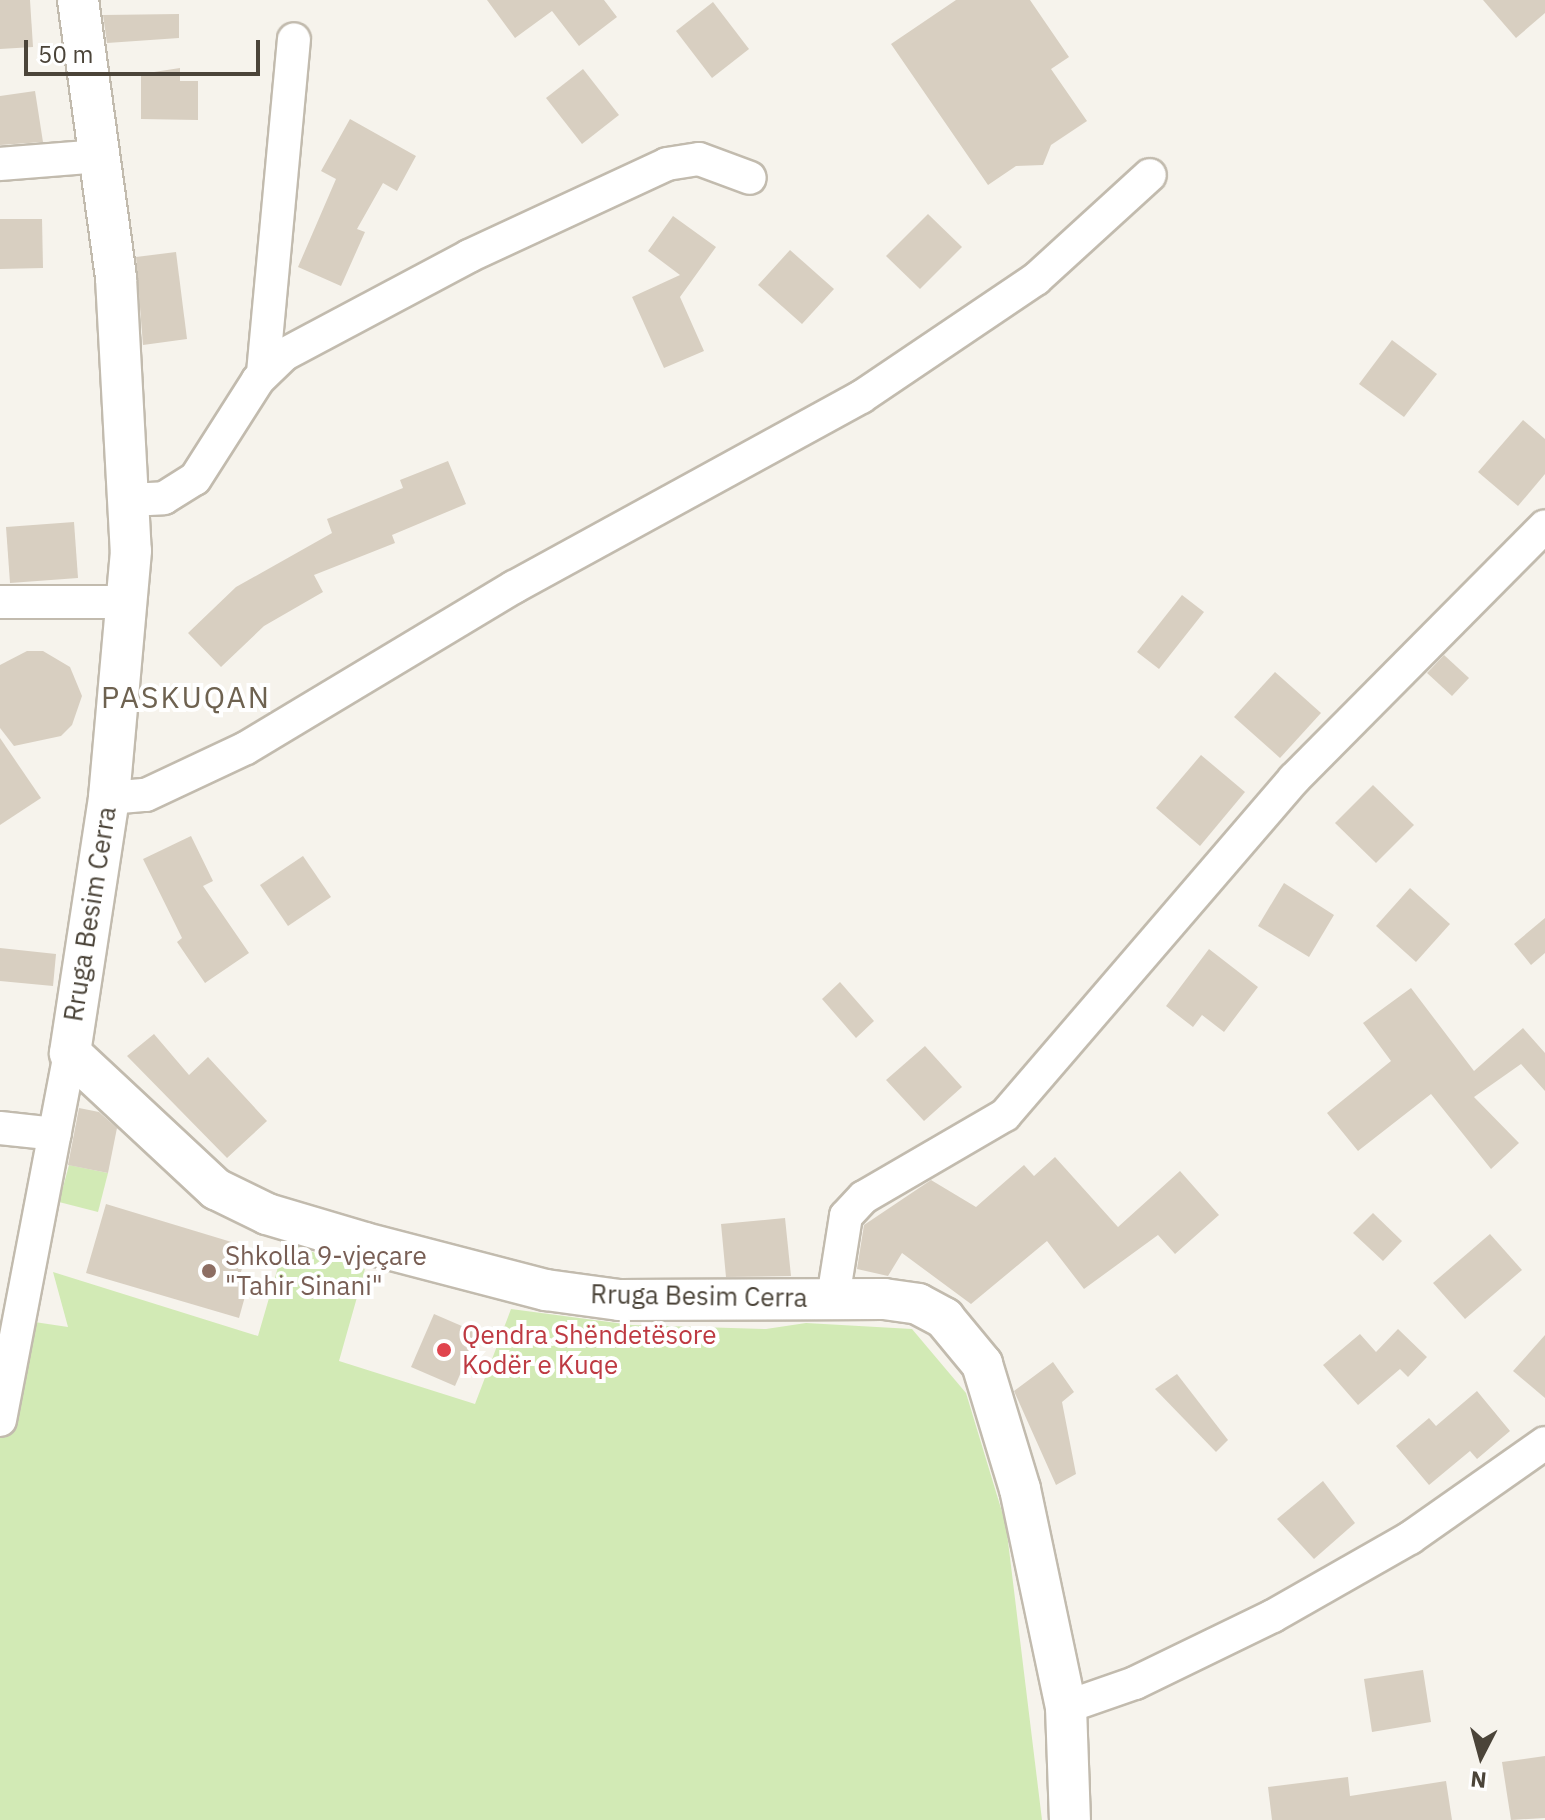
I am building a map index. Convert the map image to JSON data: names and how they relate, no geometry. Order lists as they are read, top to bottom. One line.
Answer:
{"streets":{"street":["Rruga Besim Cerra"]},"districts":["PASKUQAN"],"places":["Shkolla 9-vjeçare \"Tahir Sinani\"","Qendra Shëndetësore Kodër e Kuqe"],"scale_bar":"50 m","north":"bottom"}
